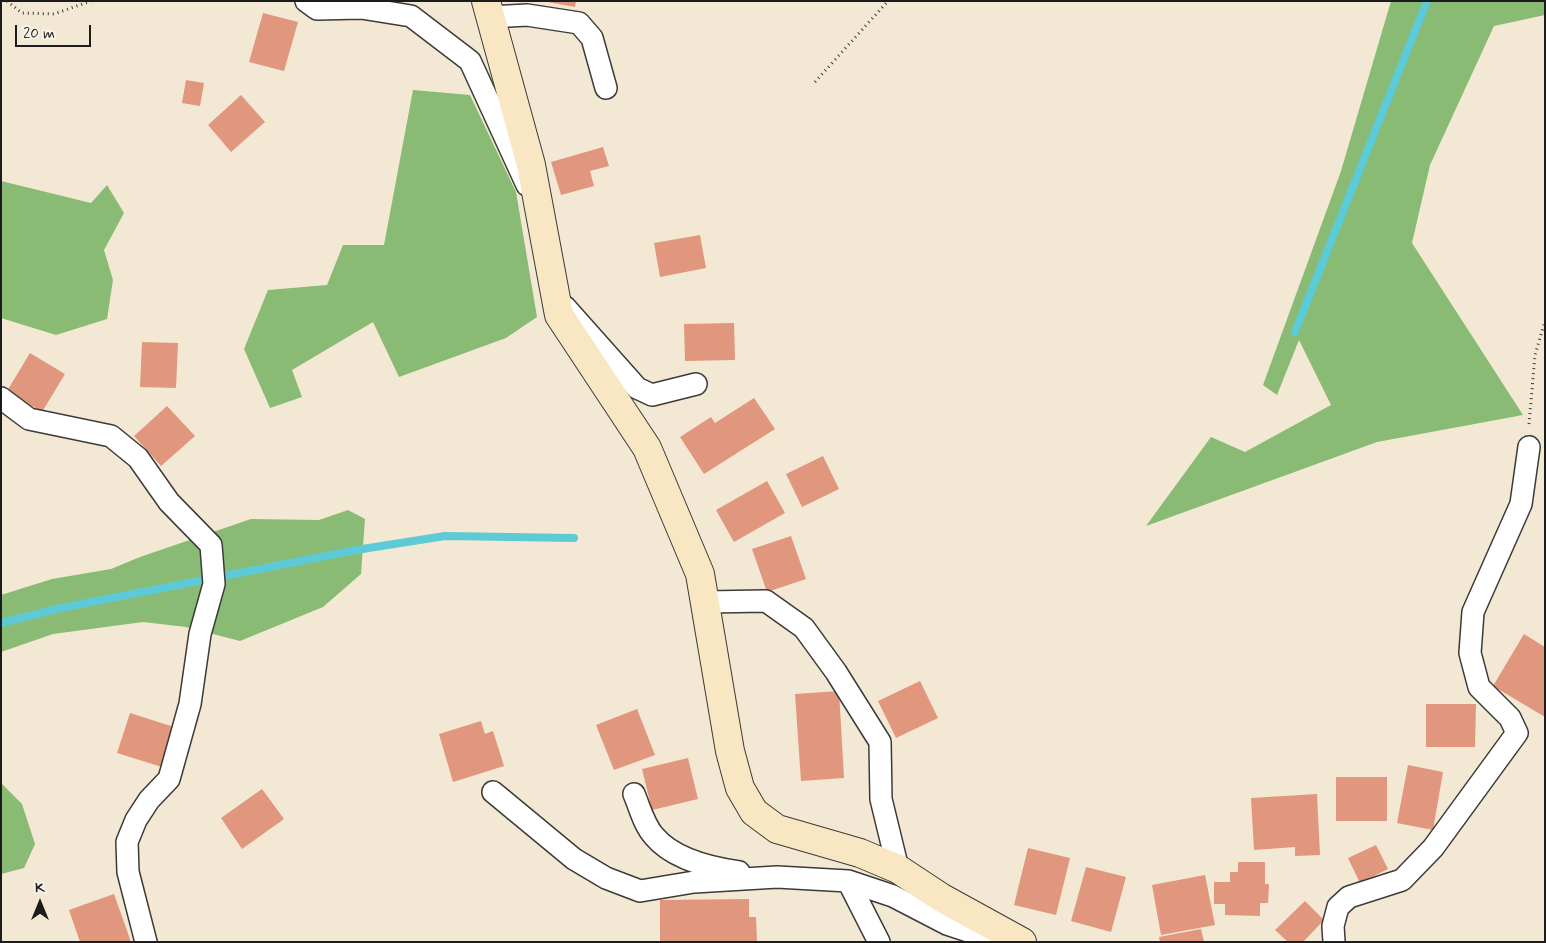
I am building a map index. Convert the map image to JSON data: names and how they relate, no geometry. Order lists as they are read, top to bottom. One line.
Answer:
{"scale_bar":"20 m","north":"top"}
